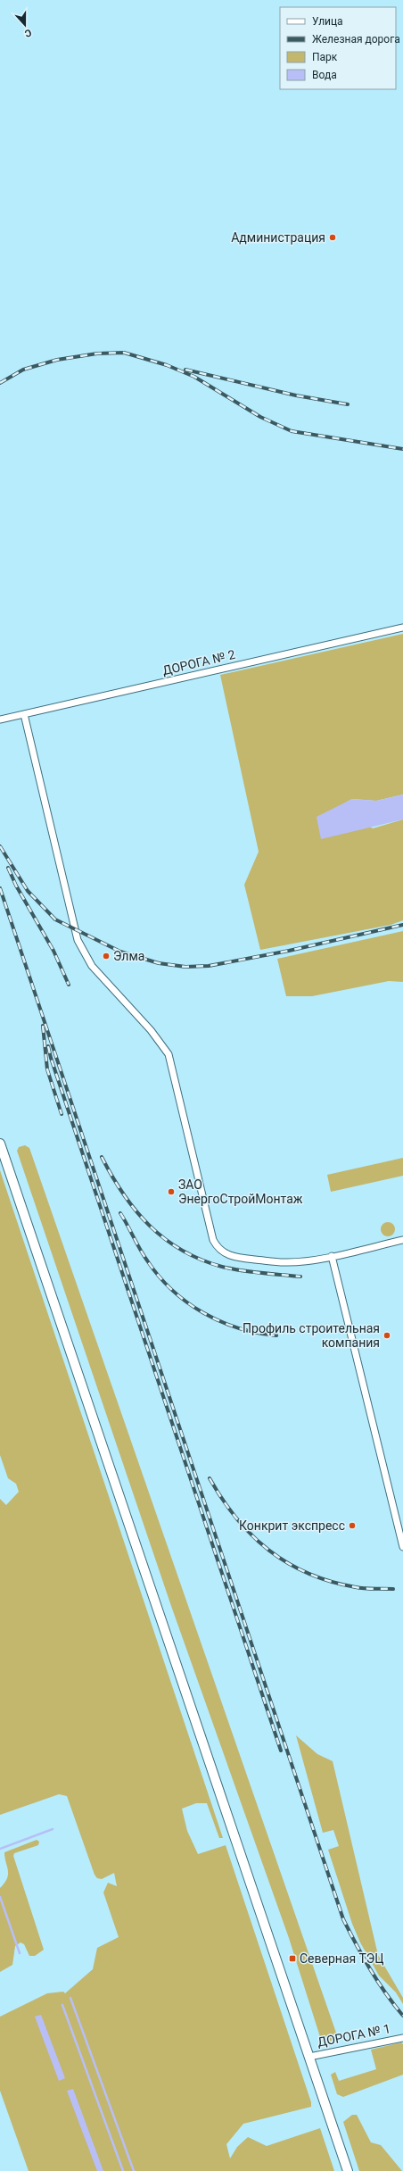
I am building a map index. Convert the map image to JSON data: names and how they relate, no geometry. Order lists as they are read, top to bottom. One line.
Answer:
{"streets":{"street":["ДОРОГА № 2","ДОРОГА № 1"]},"places":{"other":["Администрация","Элма","ЗАО ЭнергоСтройМонтаж","Профиль строительная компания","Конкрит экспресс"],"transit":["Северная ТЭЦ"]},"legend":["Улица","Железная дорога","Парк","Вода"],"north":"bottom"}
